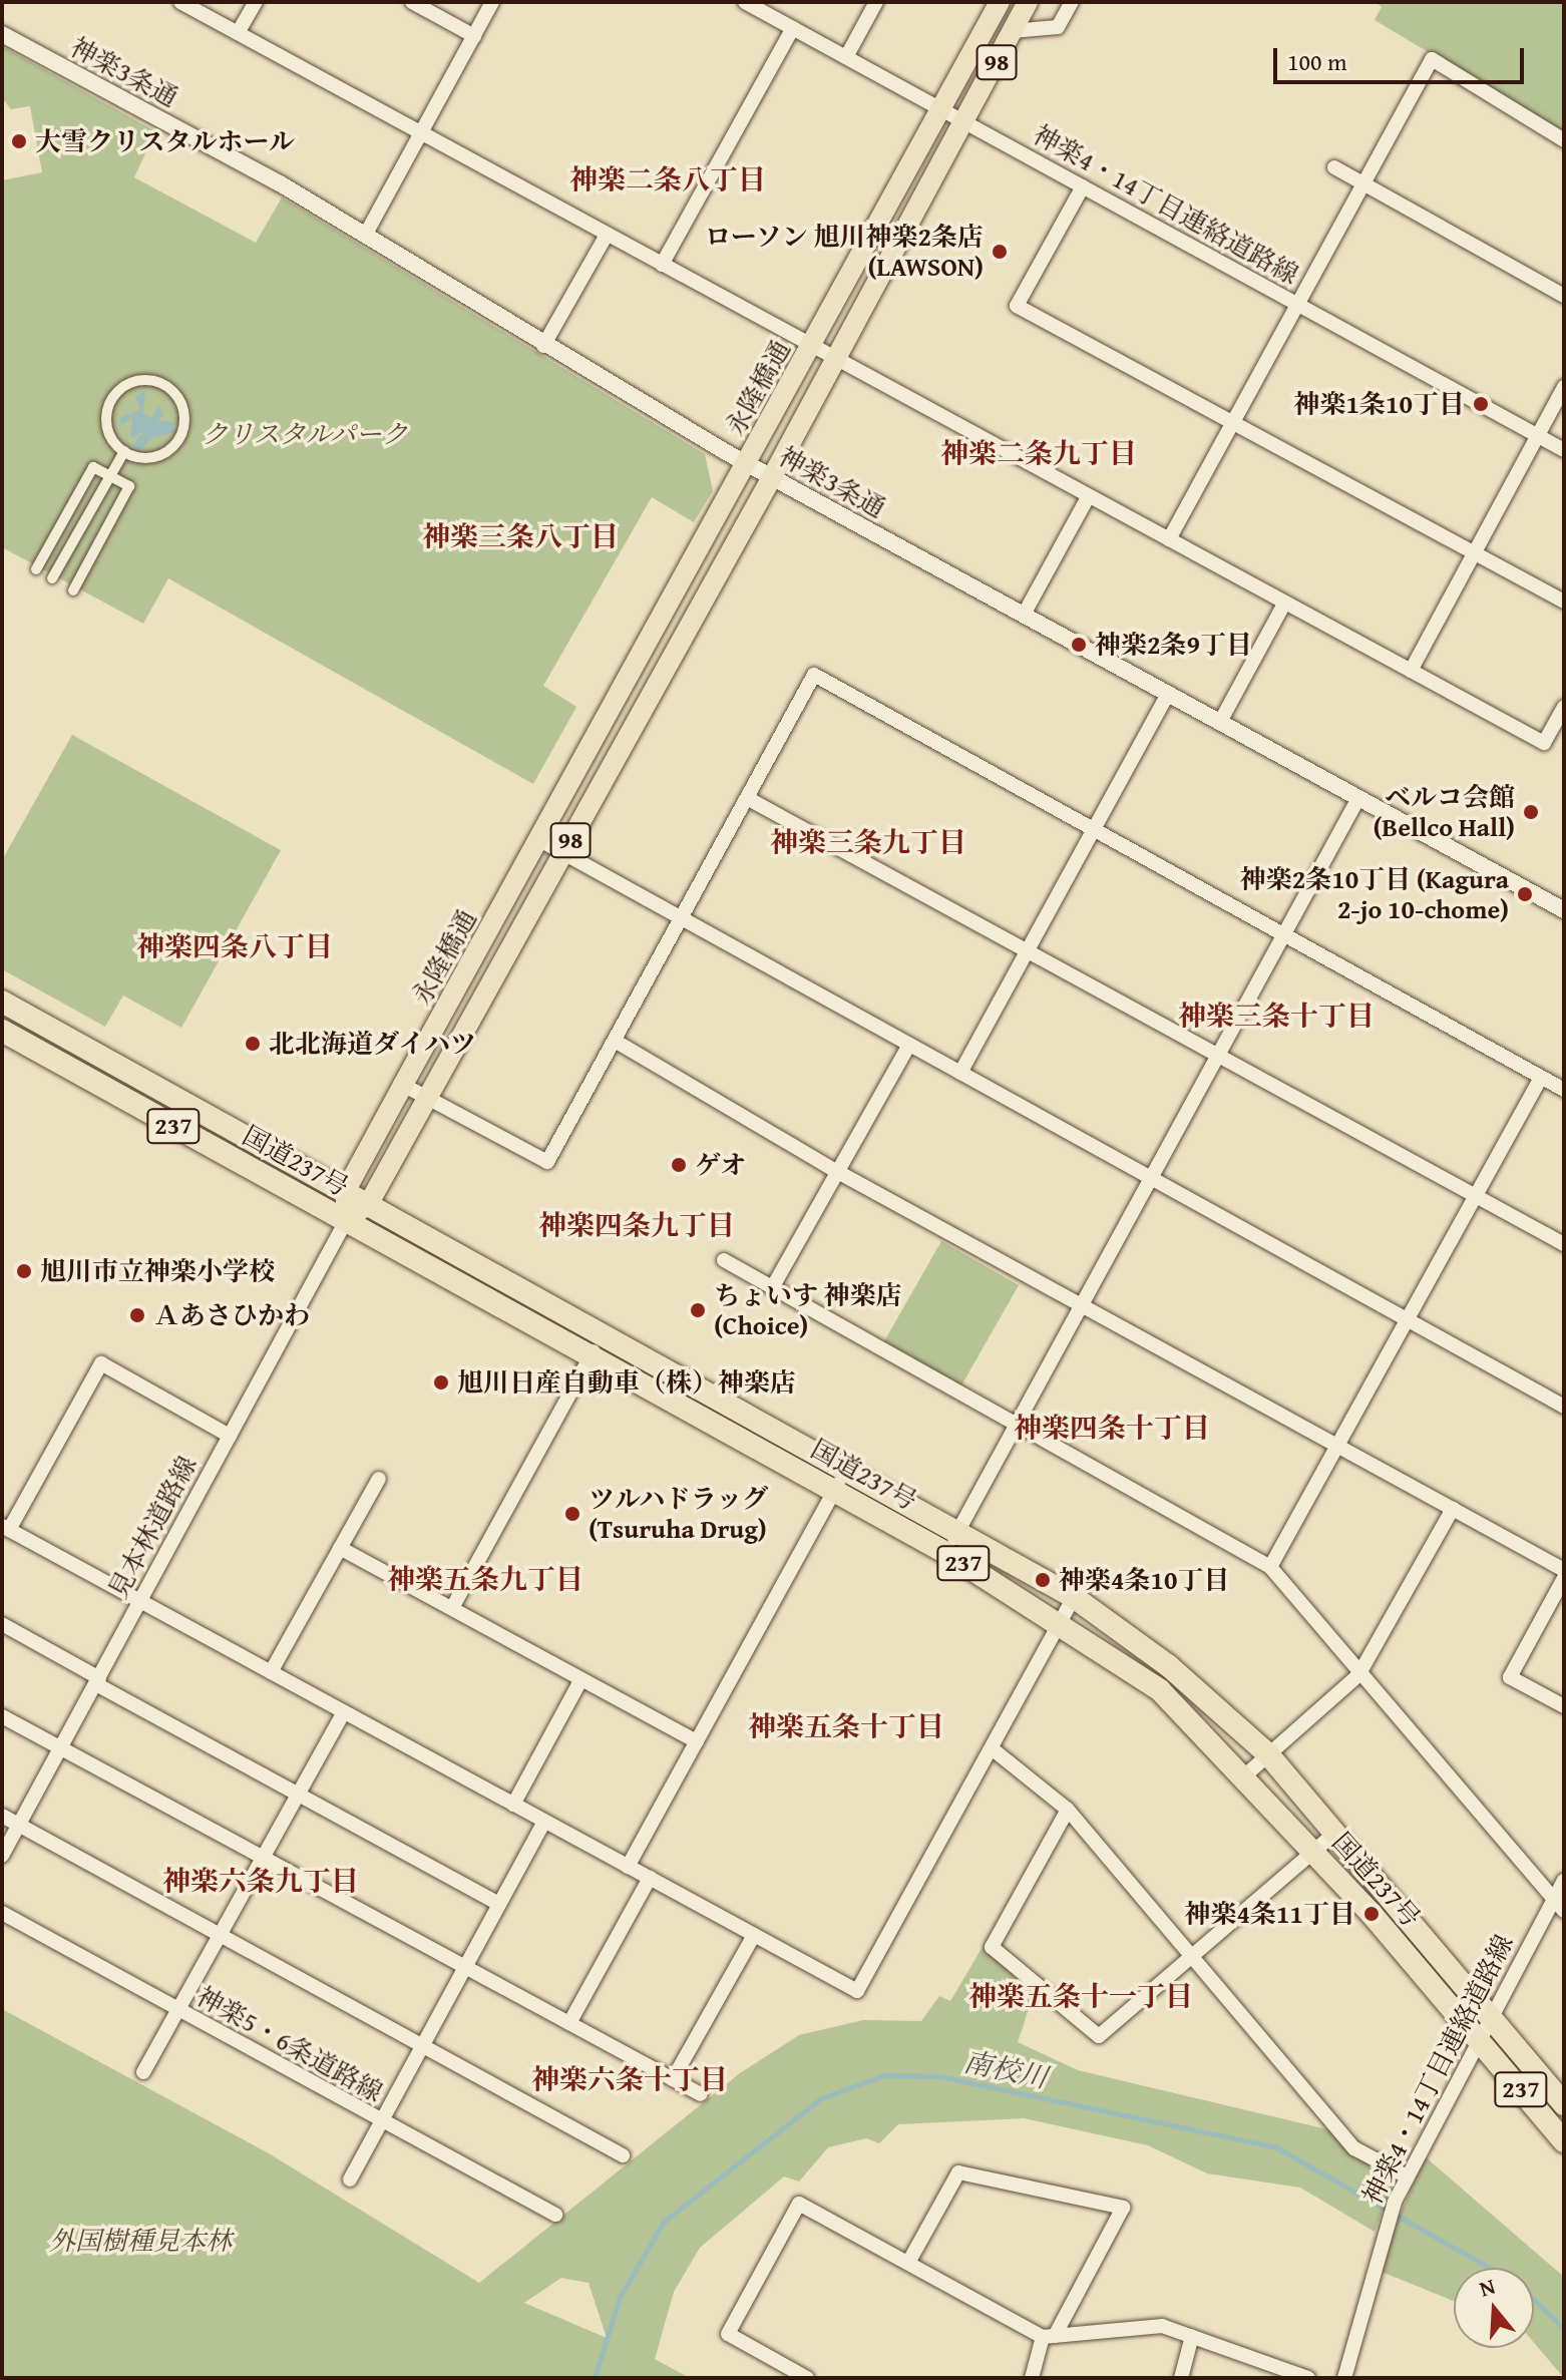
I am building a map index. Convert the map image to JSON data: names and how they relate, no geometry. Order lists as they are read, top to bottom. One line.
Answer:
{"streets":{"highway":["237","国道237号"],"main road":["98","永隆橋通"],"street":["神楽3条通","神楽4・14丁目連絡道路線","見本林道路線","神楽5・6条道路線"]},"crossings":[["神楽3条通","永隆橋通"],["神楽4・14丁目連絡道路線","永隆橋通"],["神楽4・14丁目連絡道路線","国道237号"],["永隆橋通","国道237号"],["永隆橋通","見本林道路線"],["国道237号","見本林道路線"]],"districts":["神楽二条八丁目","神楽二条九丁目","神楽三条八丁目","神楽三条九丁目","神楽四条八丁目","神楽三条十丁目","神楽四条九丁目","神楽四条十丁目","神楽五条九丁目","神楽五条十丁目","神楽六条九丁目","神楽五条十一丁目","神楽六条十丁目"],"water":["南校川"],"parks":["クリスタルパーク","外国樹種見本林"],"places":["大雪クリスタルホール","ローソン 旭川神楽2条店 (LAWSON)","神楽1条10丁目","神楽2条9丁目","ベルコ会館 (Bellco Hall)","神楽2条10丁目 (Kagura 2-jo 10-chome)","北北海道ダイハツ","ゲオ","旭川市立神楽小学校","ちょいす 神楽店 (Choice)","Ａあさひかわ","旭川日産自動車（株）神楽店","ツルハドラッグ (Tsuruha Drug)","神楽4条10丁目","神楽4条11丁目"],"scale_bar":"100 m","north":"top"}
